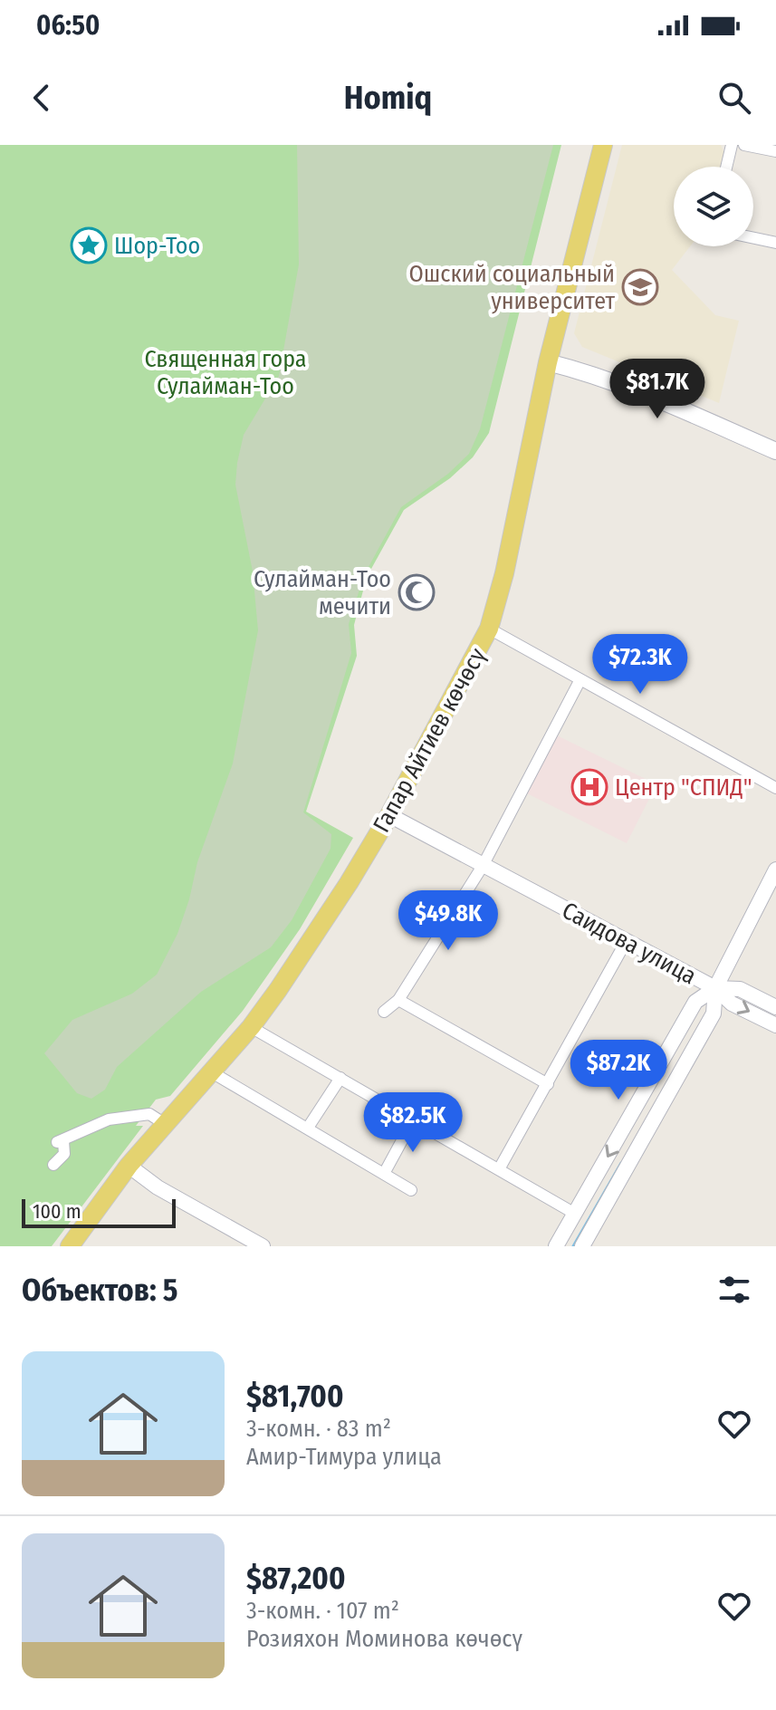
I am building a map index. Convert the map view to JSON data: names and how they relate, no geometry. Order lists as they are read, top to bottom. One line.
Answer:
{"streets":{"main road":["Гапар Айтиев көчөсү"],"street":["Саидова улица"]},"crossings":[["Гапар Айтиев көчөсү","Саидова улица"]],"parks":["Священная гора Сулайман-Тоо"],"places":{"place":["Шор-Тоо"],"school or university":["Ошский социальный университет"],"mosque":["Сулайман-Тоо мечити"],"hospital":["Центр \"СПИД\""]},"scale_bar":"100 m","page":{"status":"06:50","header":"Homiq","price":["$81.7K","$72.3K","$49.8K","$87.2K","$82.5K"],"scale":"100 m","heading":"Объектов: 5","list":[{"name":"$81,700","note":"3-комн. · 83 m² · Амир-Тимура улица"},{"name":"$87,200","note":"3-комн. · 107 m² · Розияхон Моминова көчөсү"}]}}
